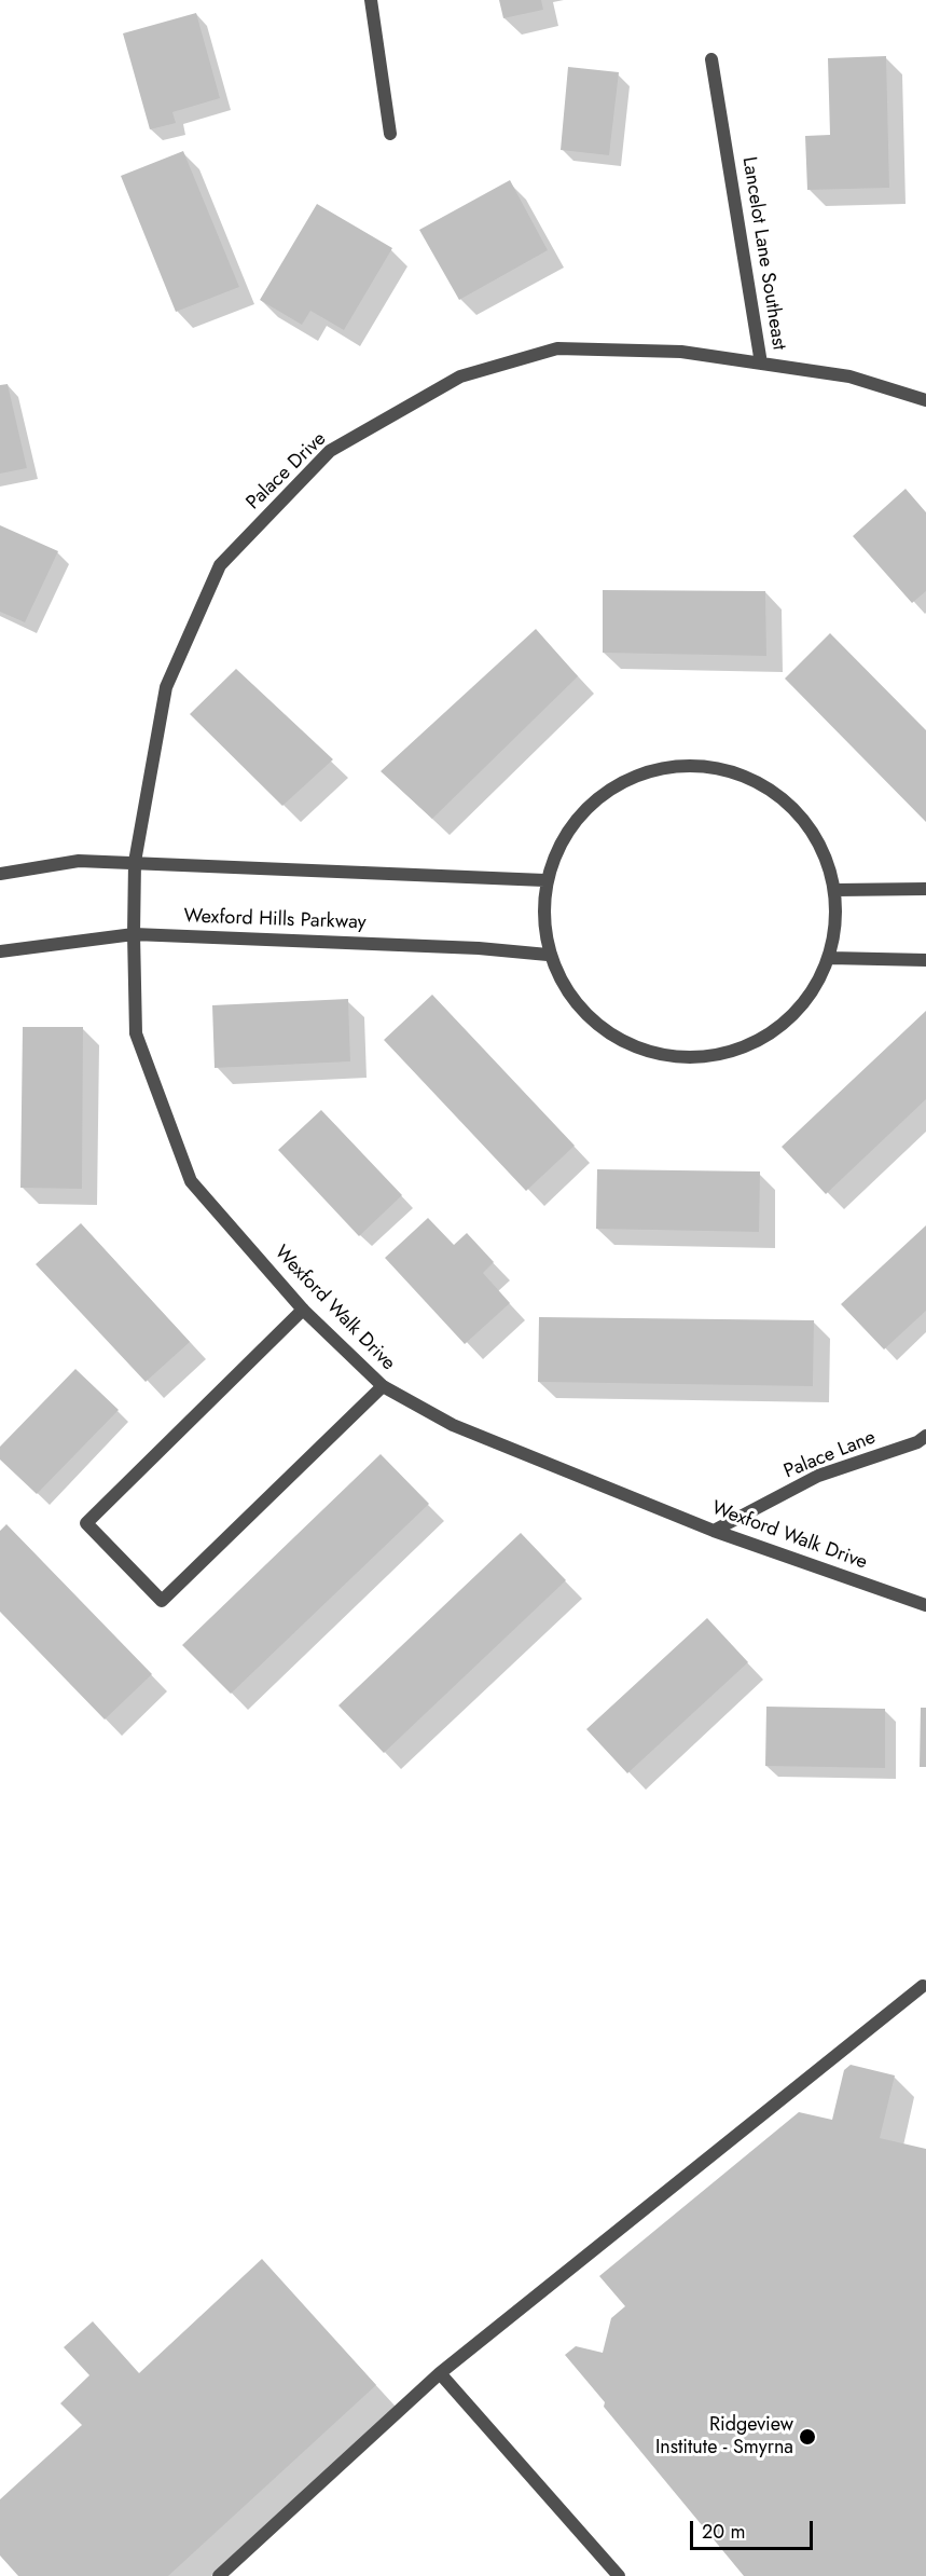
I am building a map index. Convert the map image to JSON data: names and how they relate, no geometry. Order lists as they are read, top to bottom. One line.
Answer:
{"streets":{"street":["Lancelot Lane Southeast","Palace Drive","Wexford Hills Parkway","Wexford Walk Drive","Palace Lane"]},"crossings":[["Lancelot Lane Southeast","Palace Drive"],["Palace Drive","Wexford Walk Drive"],["Wexford Hills Parkway","Wexford Walk Drive"],["Wexford Walk Drive","Palace Lane"]],"places":["Ridgeview Institute - Smyrna"],"scale_bar":"20 m"}
